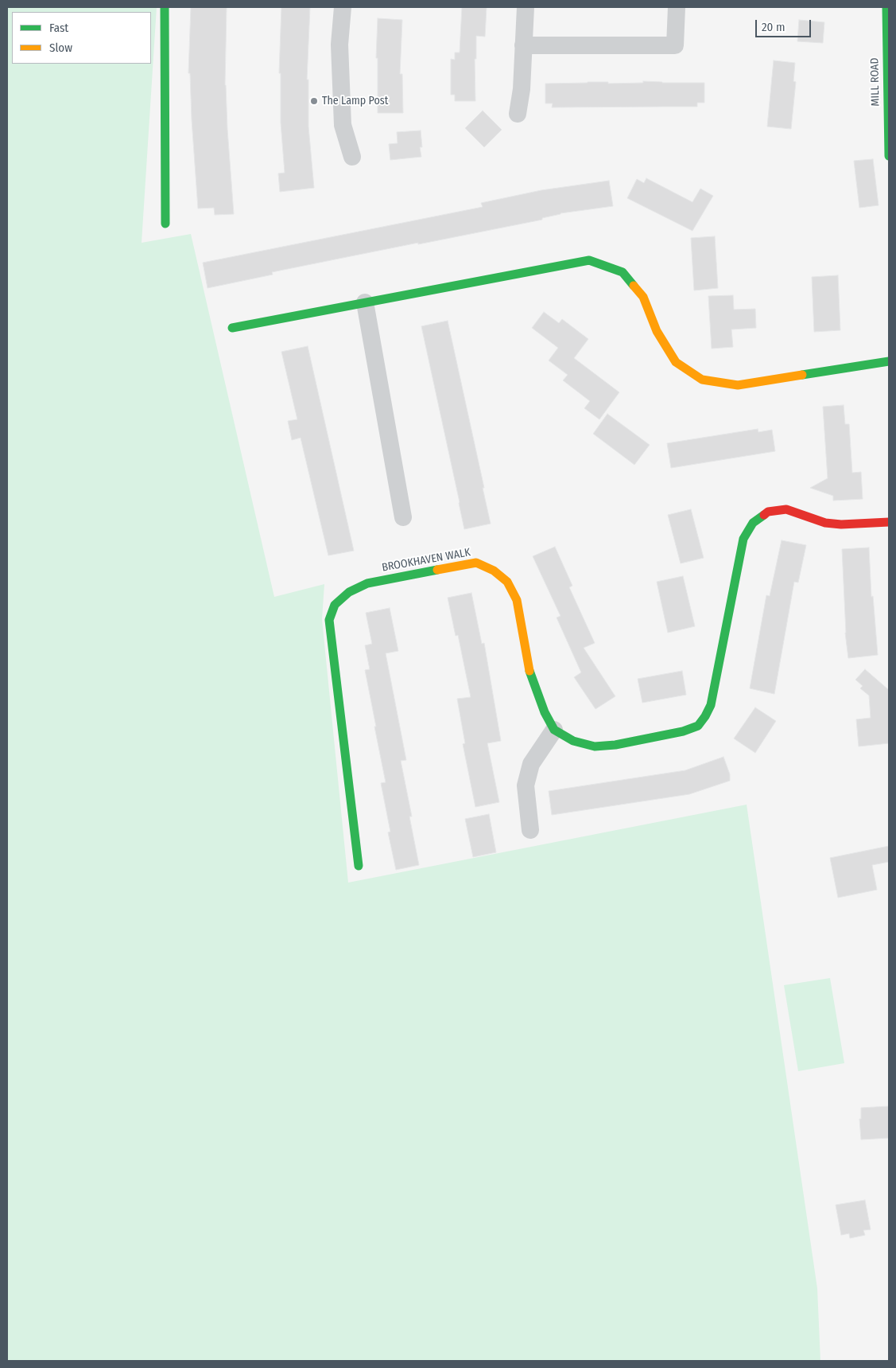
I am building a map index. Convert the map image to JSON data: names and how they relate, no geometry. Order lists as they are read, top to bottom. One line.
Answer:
{"streets":{"street":["MILL ROAD","BROOKHAVEN WALK"]},"places":["The Lamp Post"],"legend":["Fast","Slow"],"scale_bar":"20 m"}
